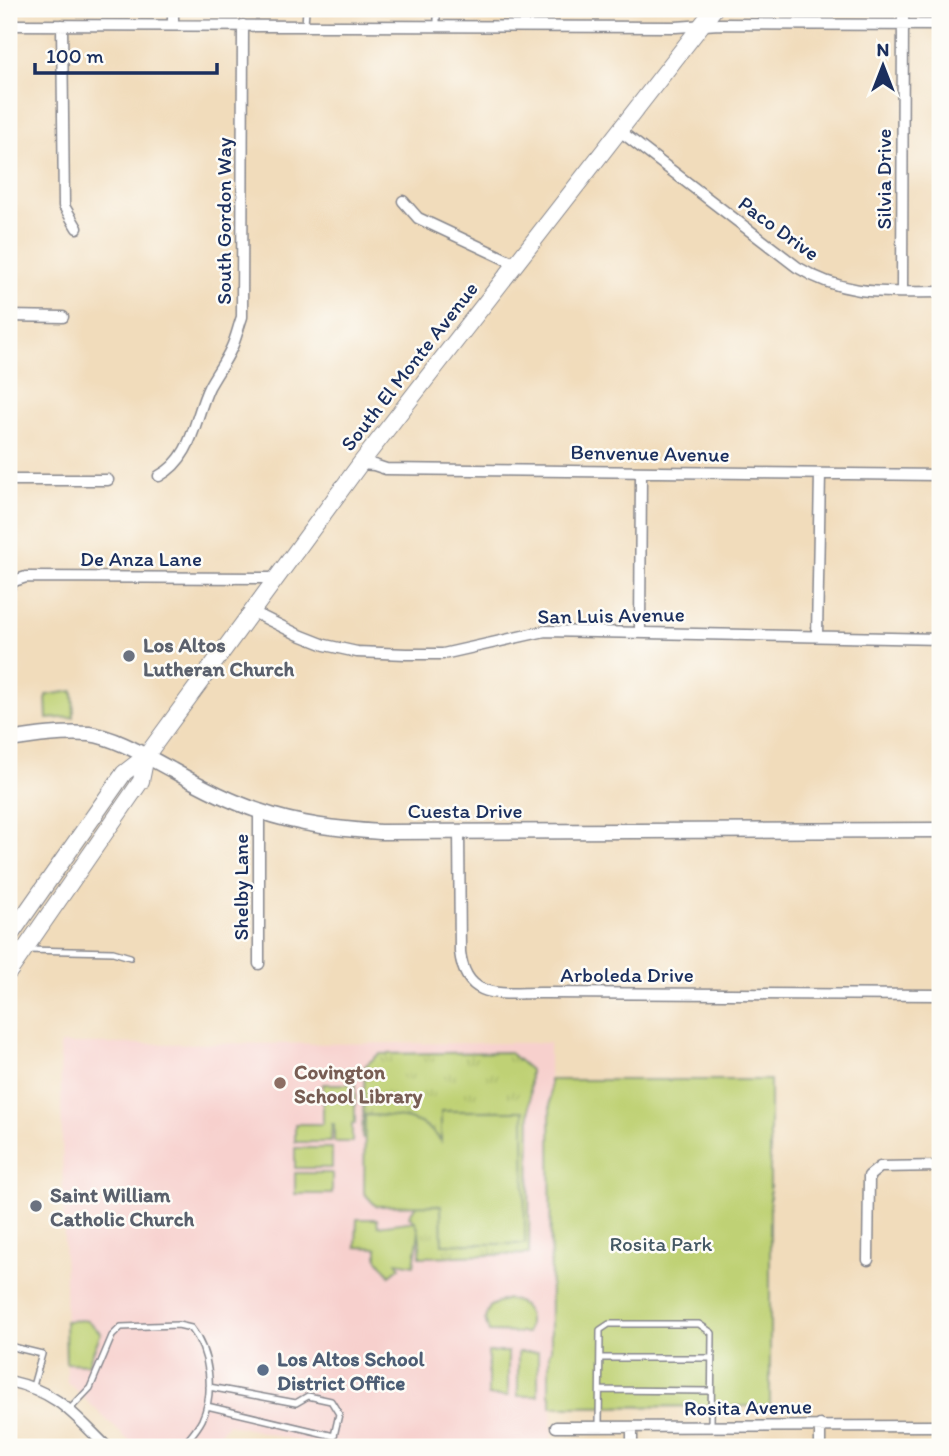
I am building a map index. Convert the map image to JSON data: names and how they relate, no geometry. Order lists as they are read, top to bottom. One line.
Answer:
{"streets":{"main road":["South El Monte Avenue"],"street":["Silvia Drive","South Gordon Way","Paco Drive","Benvenue Avenue","De Anza Lane","San Luis Avenue","Cuesta Drive","Shelby Lane","Arboleda Drive","Rosita Avenue"]},"crossings":[["Silvia Drive","Paco Drive"],["Paco Drive","South El Monte Avenue"],["South El Monte Avenue","Benvenue Avenue"],["South El Monte Avenue","De Anza Lane"],["South El Monte Avenue","San Luis Avenue"],["South El Monte Avenue","Cuesta Drive"],["Cuesta Drive","Shelby Lane"],["Cuesta Drive","Arboleda Drive"]],"parks":["Rosita Park"],"places":["Los Altos Lutheran Church","Covington School Library","Saint William Catholic Church","Los Altos School District Office"],"scale_bar":"100 m","north":"top"}
